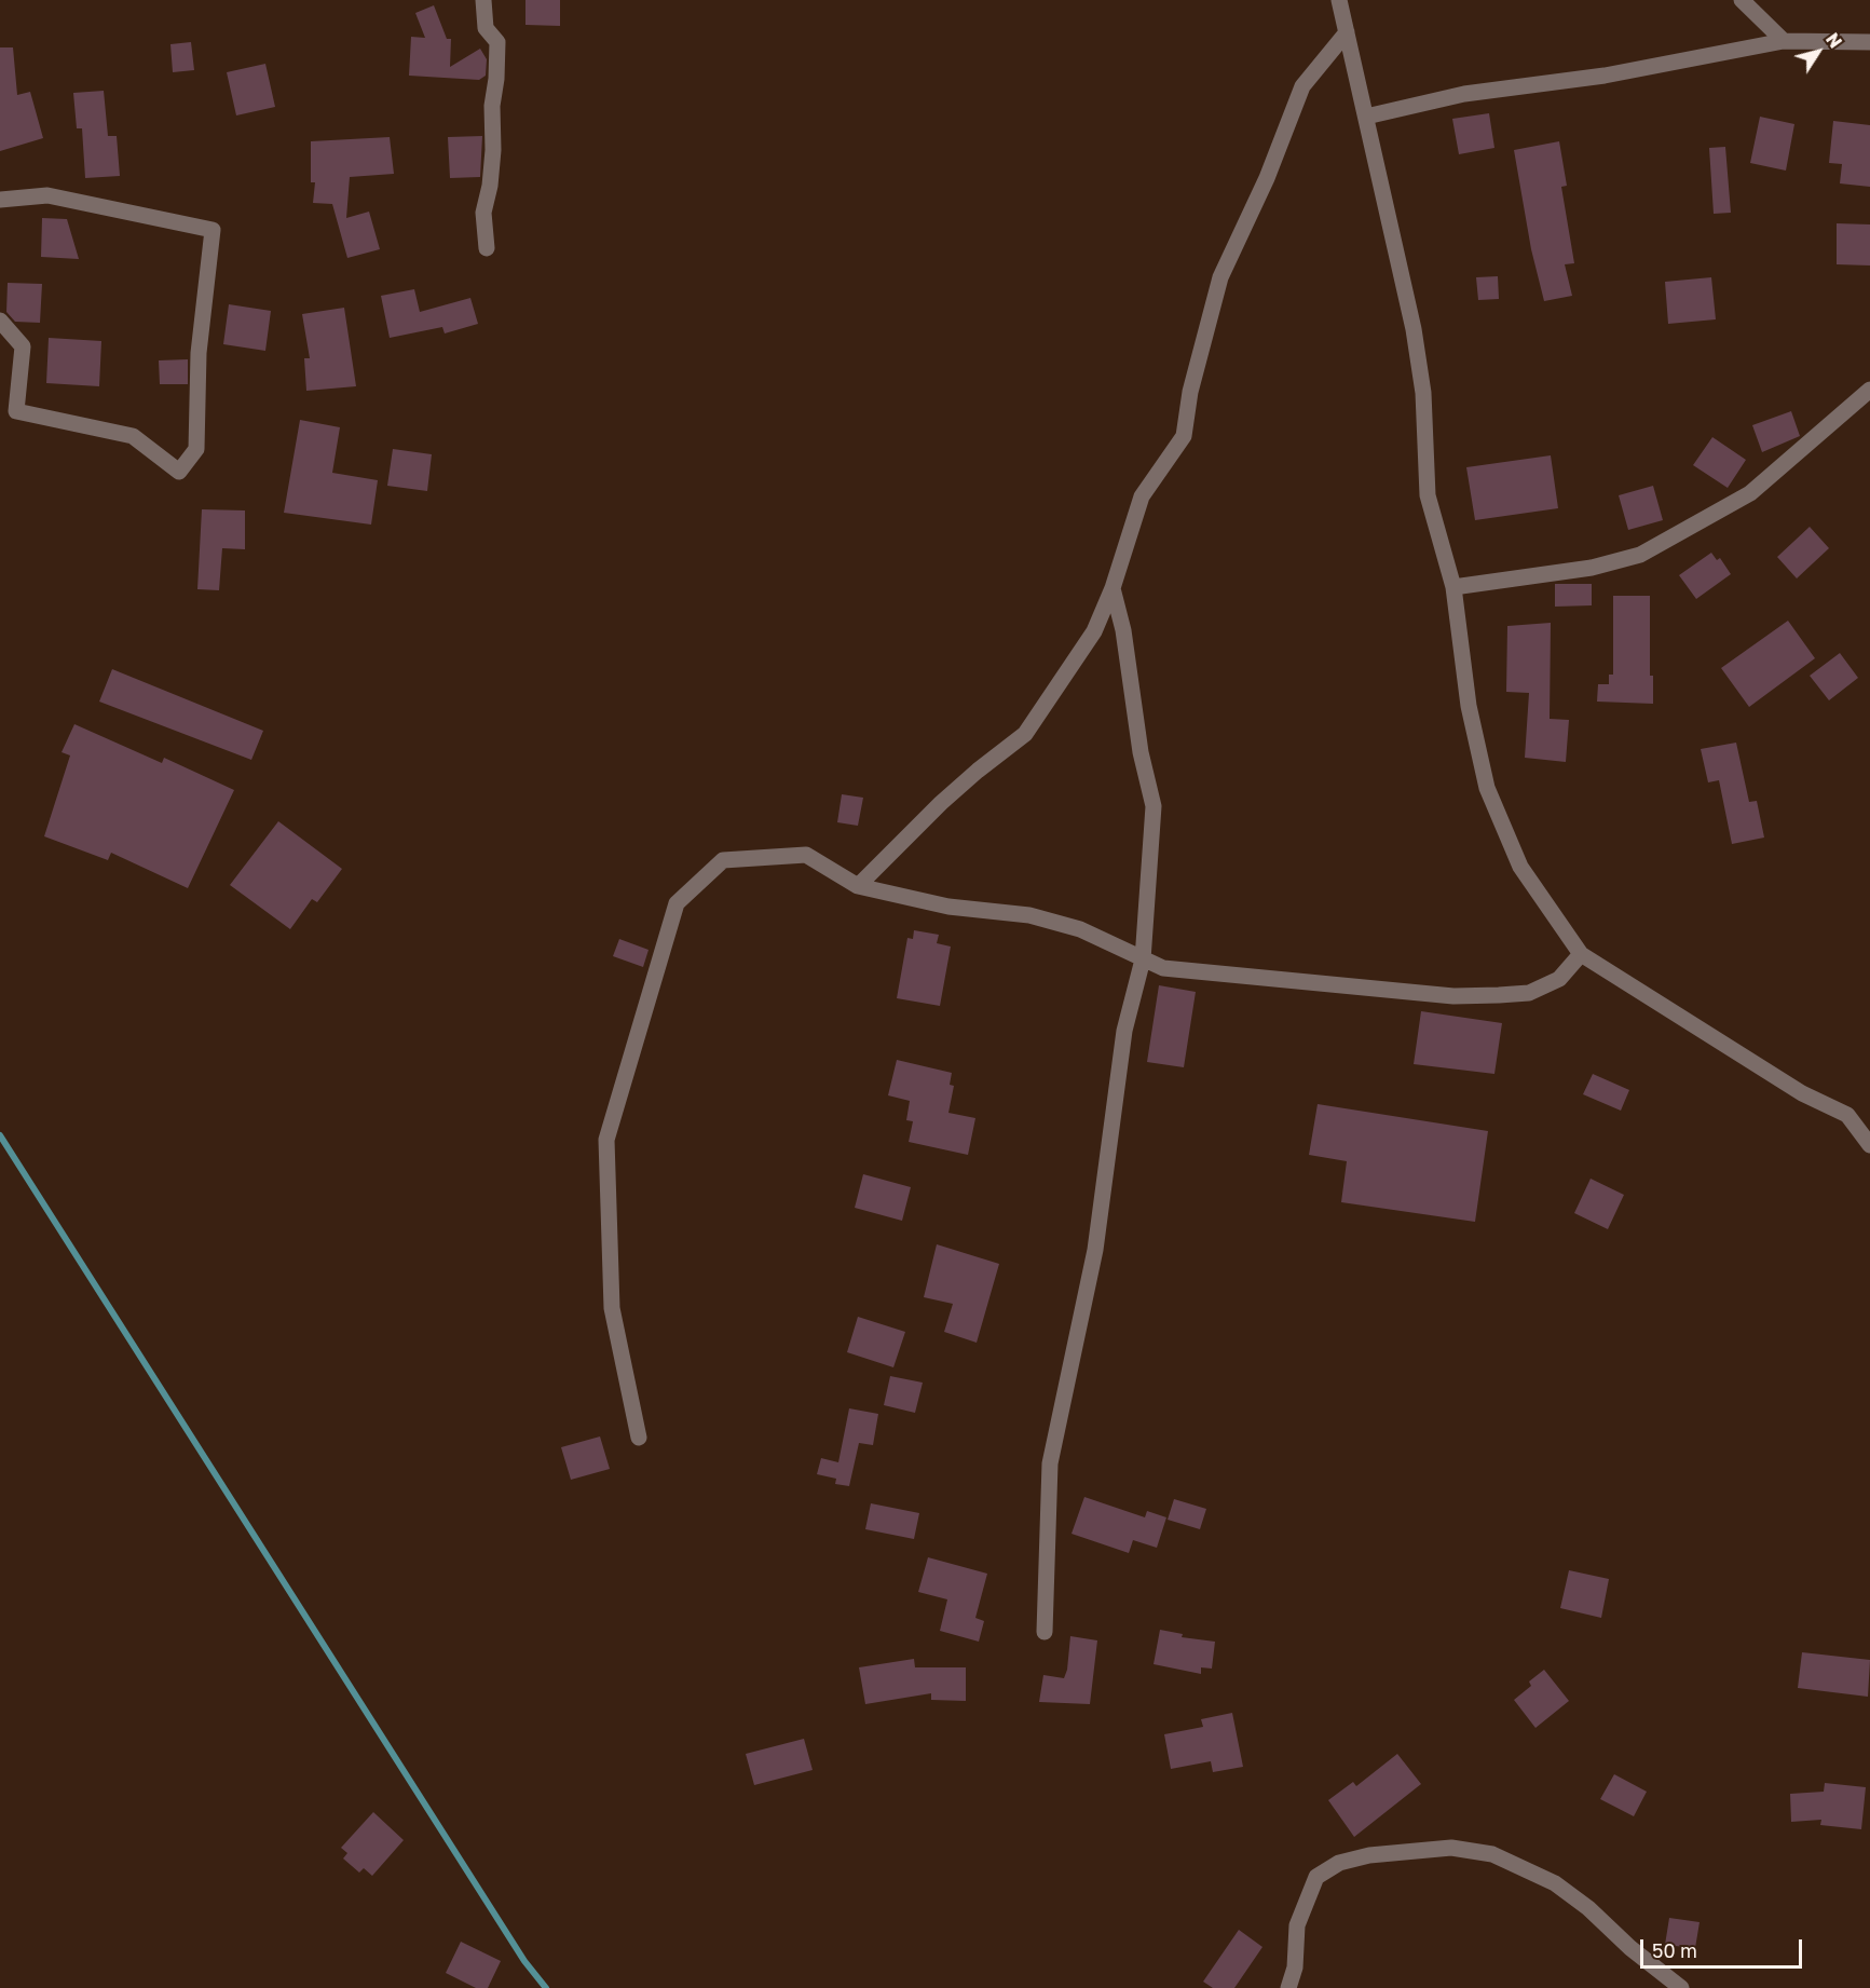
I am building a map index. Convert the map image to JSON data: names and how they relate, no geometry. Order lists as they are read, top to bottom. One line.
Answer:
{"scale_bar":"50 m","north":"top right"}
